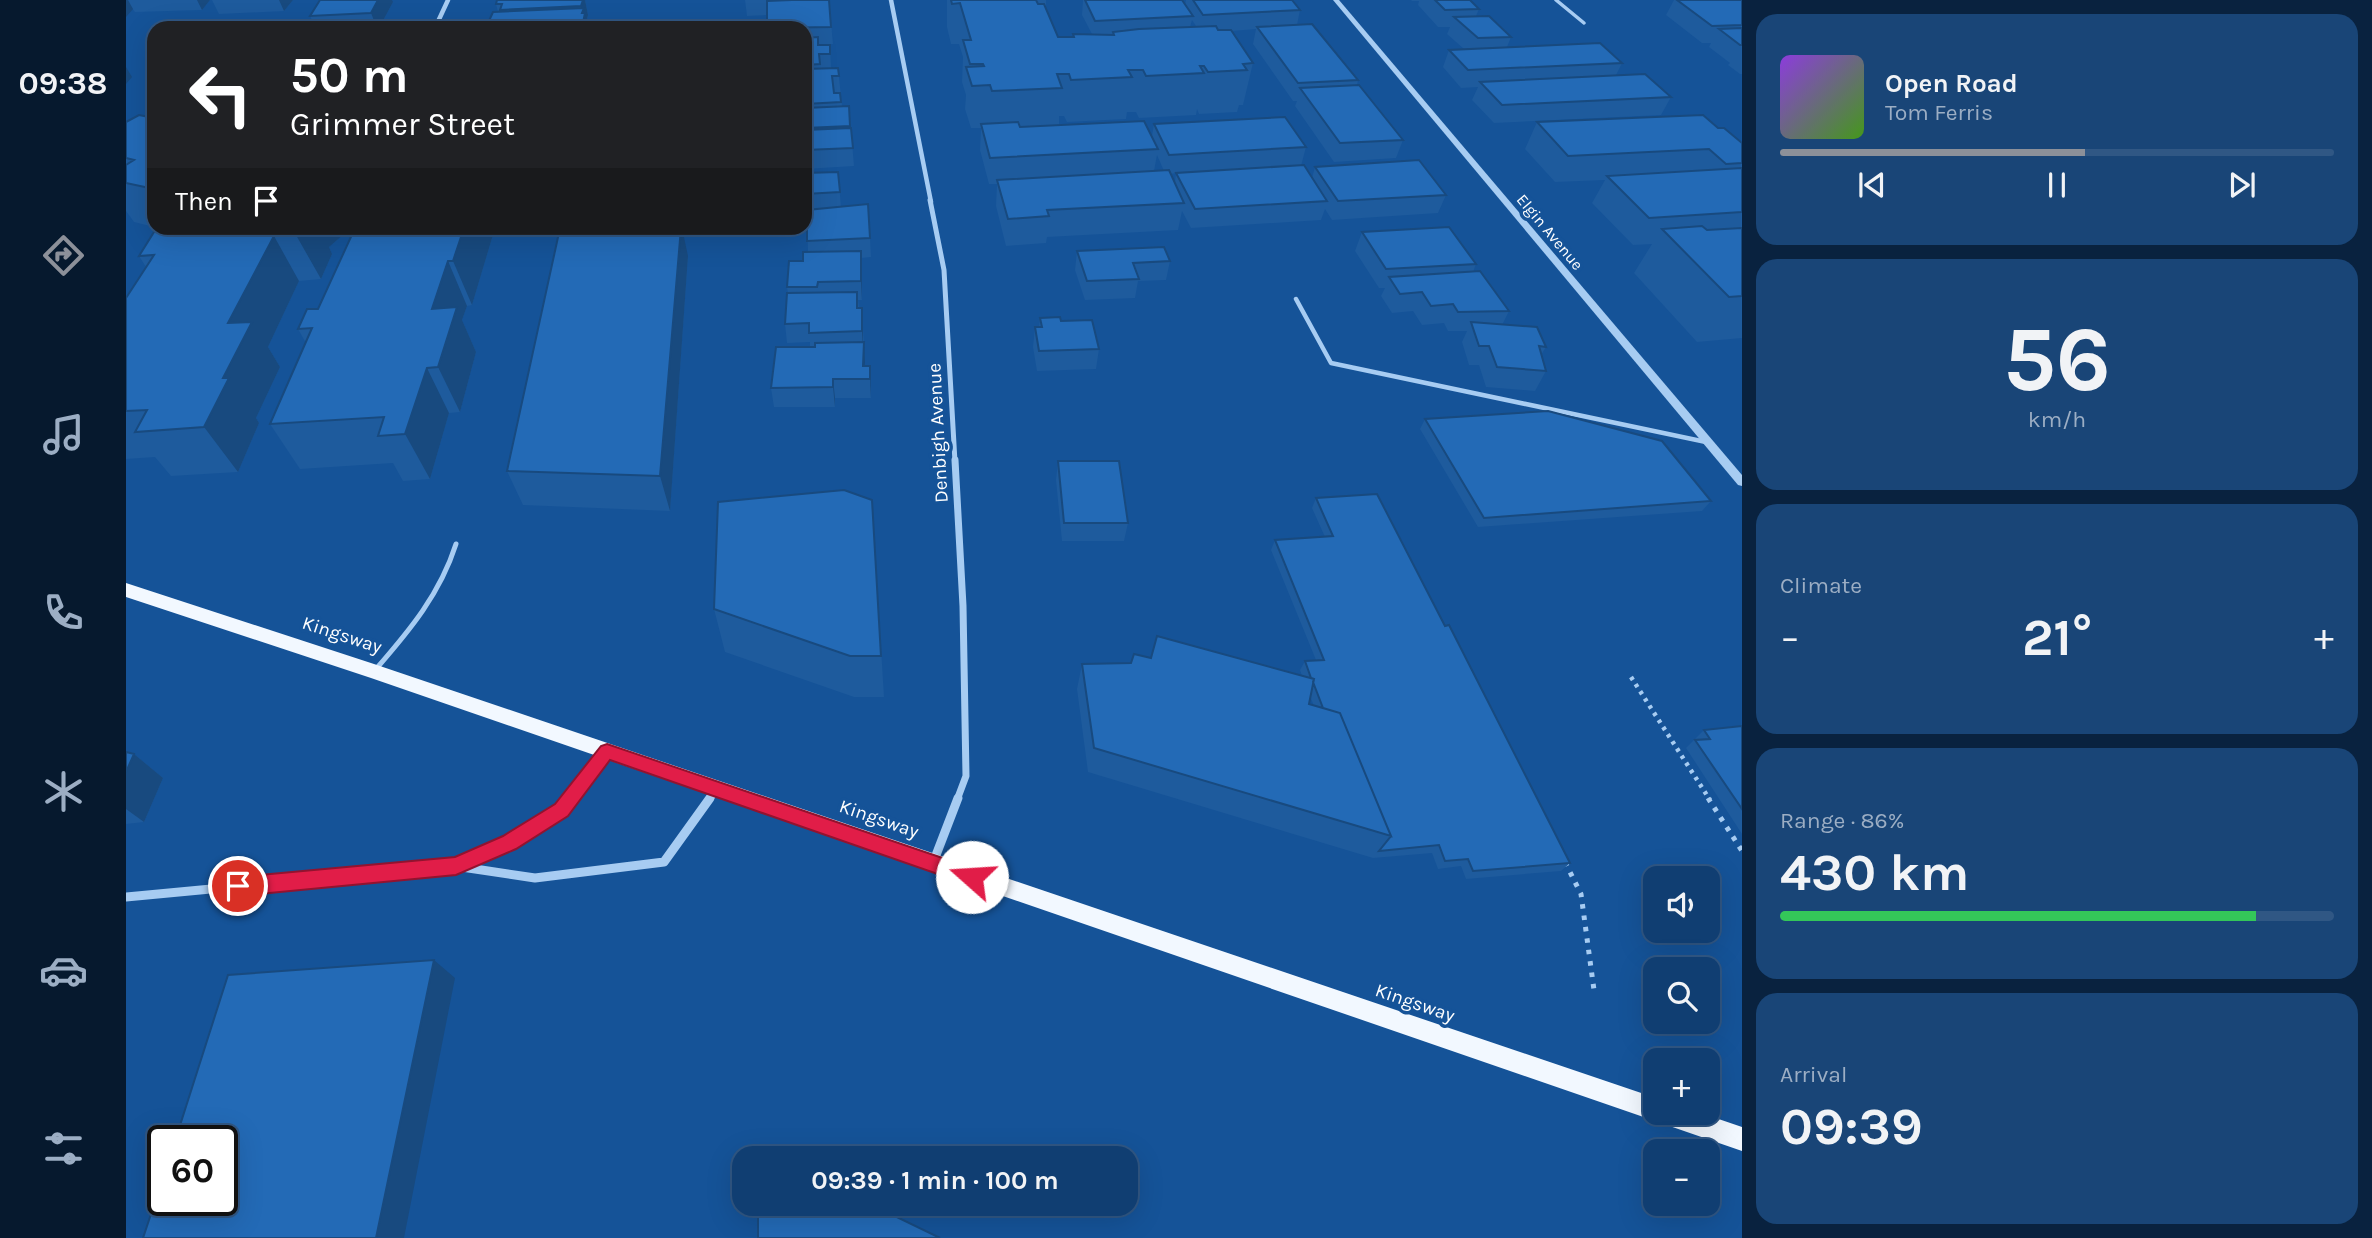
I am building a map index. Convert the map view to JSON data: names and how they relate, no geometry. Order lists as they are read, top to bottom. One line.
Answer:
{"streets":{"main road":["Kingsway"],"street":["Elgin Avenue","Denbigh Avenue"]},"crossings":[["Denbigh Avenue","Kingsway"]],"page":{"tabs":"09:38","turn":["50 m","Grimmer Street"],"song":["Open Road","Tom Ferris"],"then":"Then","tile":[["56","km/h"],"Climate",["Range · 86%","430 km"],["Arrival","09:39"]],"heat":["−","21°","+"],"map_buttons":["+","−"],"limit":"60","trip":"09:39 · 1 min · 100 m"}}
